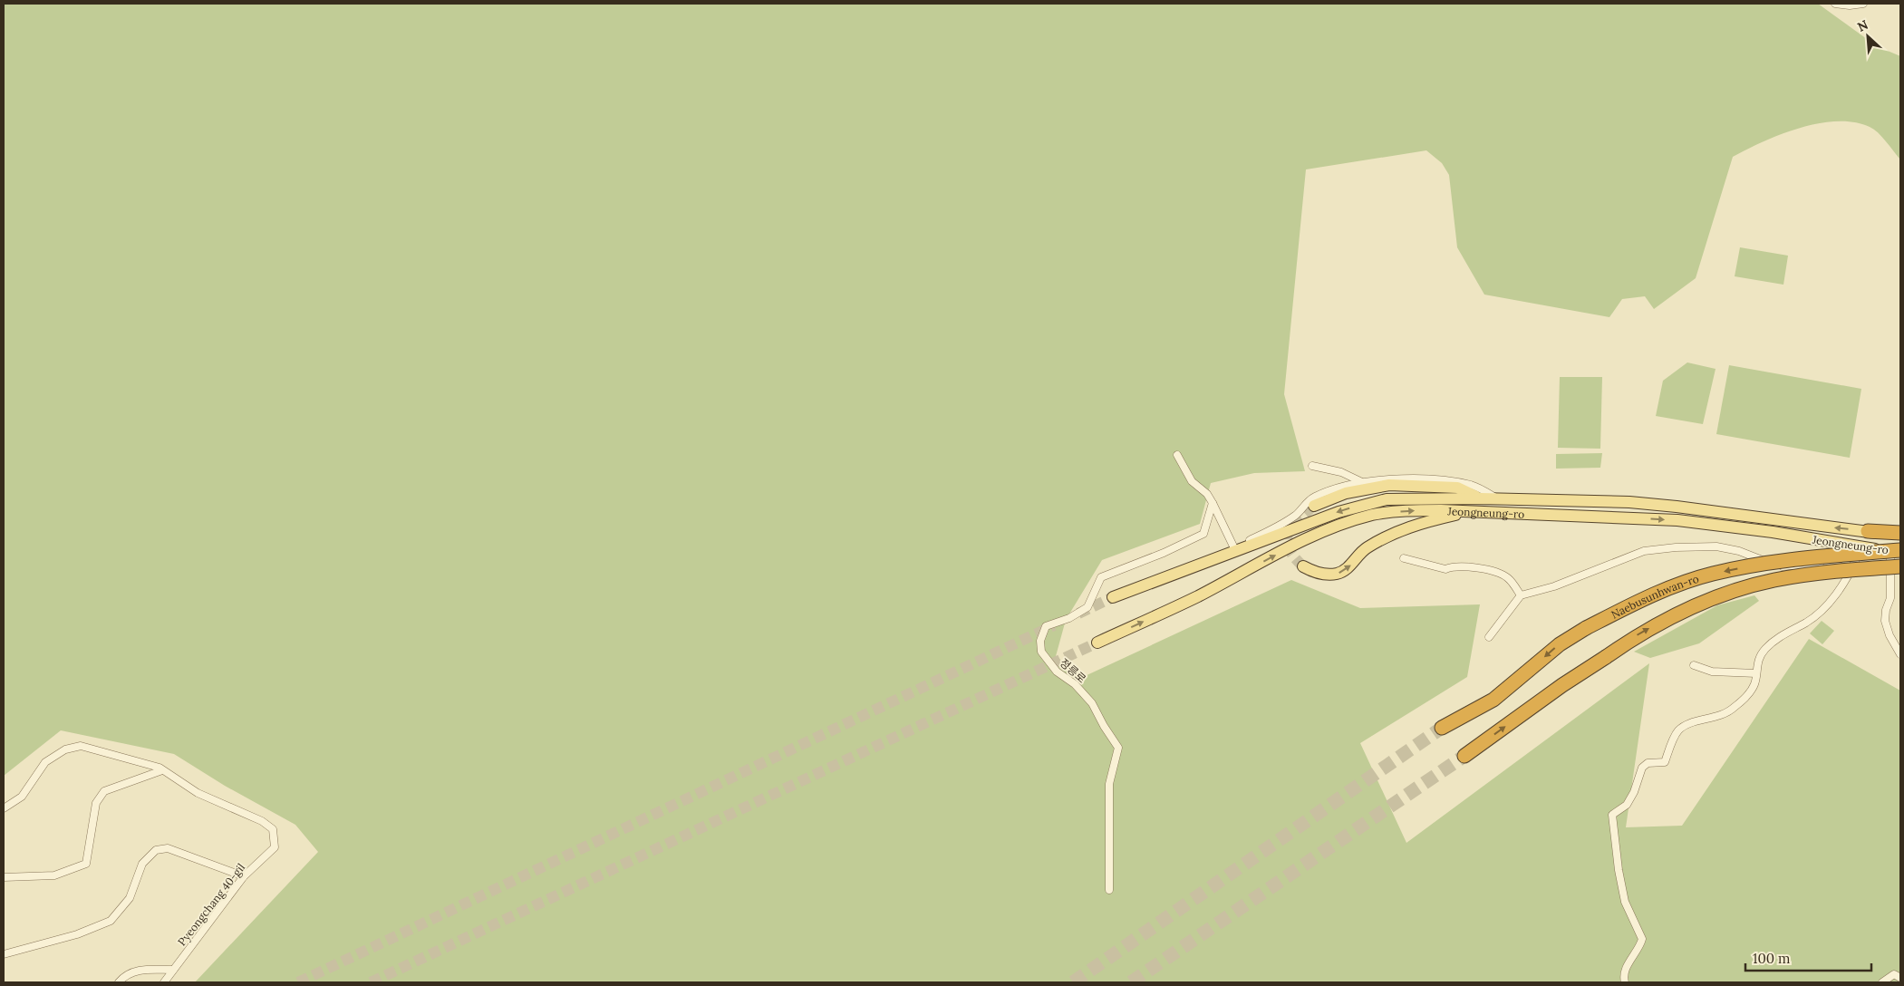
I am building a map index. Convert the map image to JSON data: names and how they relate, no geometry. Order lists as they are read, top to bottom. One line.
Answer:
{"streets":{"highway":["Naebusunhwan-ro"],"main road":["Jeongneung-ro"],"street":["정릉로","Pyeongchang 40-gil"]},"crossings":[["Jeongneung-ro","Naebusunhwan-ro"]],"scale_bar":"100 m","north":"top left"}
